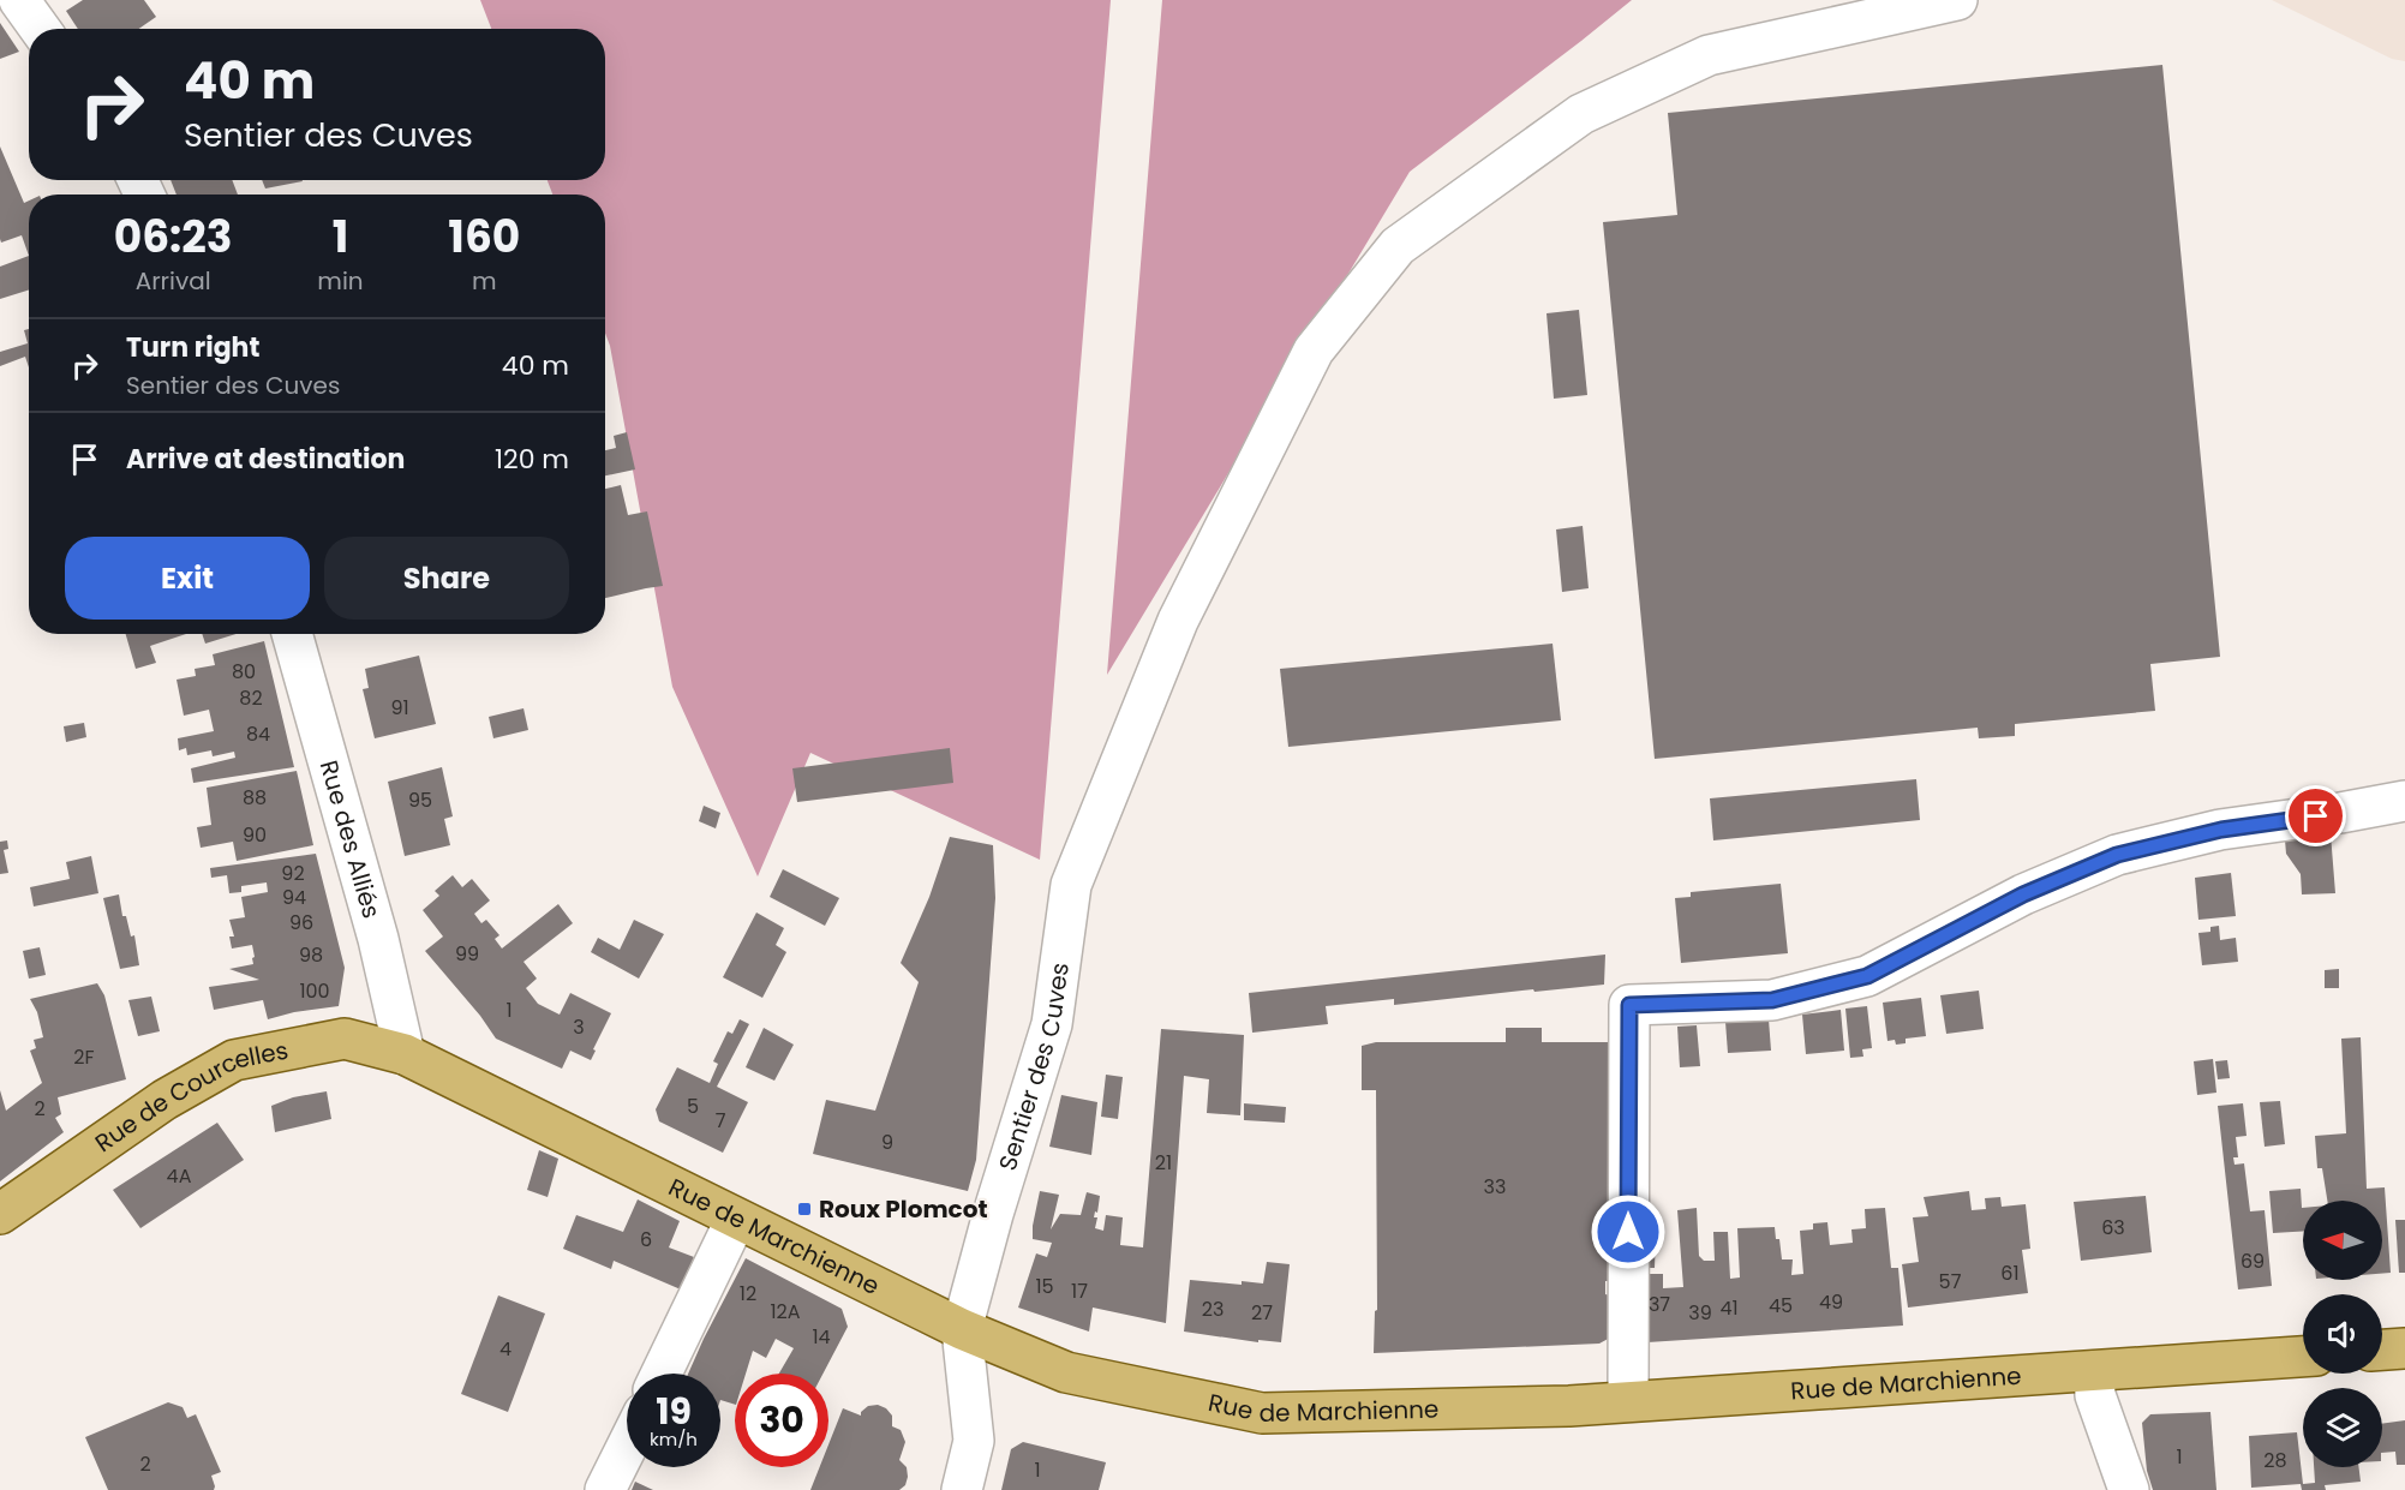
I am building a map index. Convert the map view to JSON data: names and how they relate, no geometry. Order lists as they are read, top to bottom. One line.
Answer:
{"streets":{"main road":["Rue de Courcelles","Rue de Marchienne"],"street":["Rue des Alliés","Sentier des Cuves"]},"crossings":[["Rue des Alliés","Rue de Courcelles"],["Rue des Alliés","Rue de Marchienne"],["Sentier des Cuves","Rue de Marchienne"],["Rue de Courcelles","Rue de Marchienne"]],"places":{"transit":["Roux Plomcot"]},"house_numbers":["80","82","91","84","88","95","90","92","94","96","99","98","100","1","3","2F","5","2","7","9","21","4A","33","63","6","69","61","57","15","17","12","49","37","45","41","23","12A","27","39","14","4","1","28","2","1"],"north":"left","page":{"turn":["40 m","Sentier des Cuves"],"eta":["06:23","Arrival","1","min","160","m"],"list":[{"name":"Turn right","note":"Sentier des Cuves","value":"40 m"},{"name":"Arrive at destination","value":"120 m"}],"buttons":["Exit","Share"],"speed":"19 km/h","limit":"30"}}
